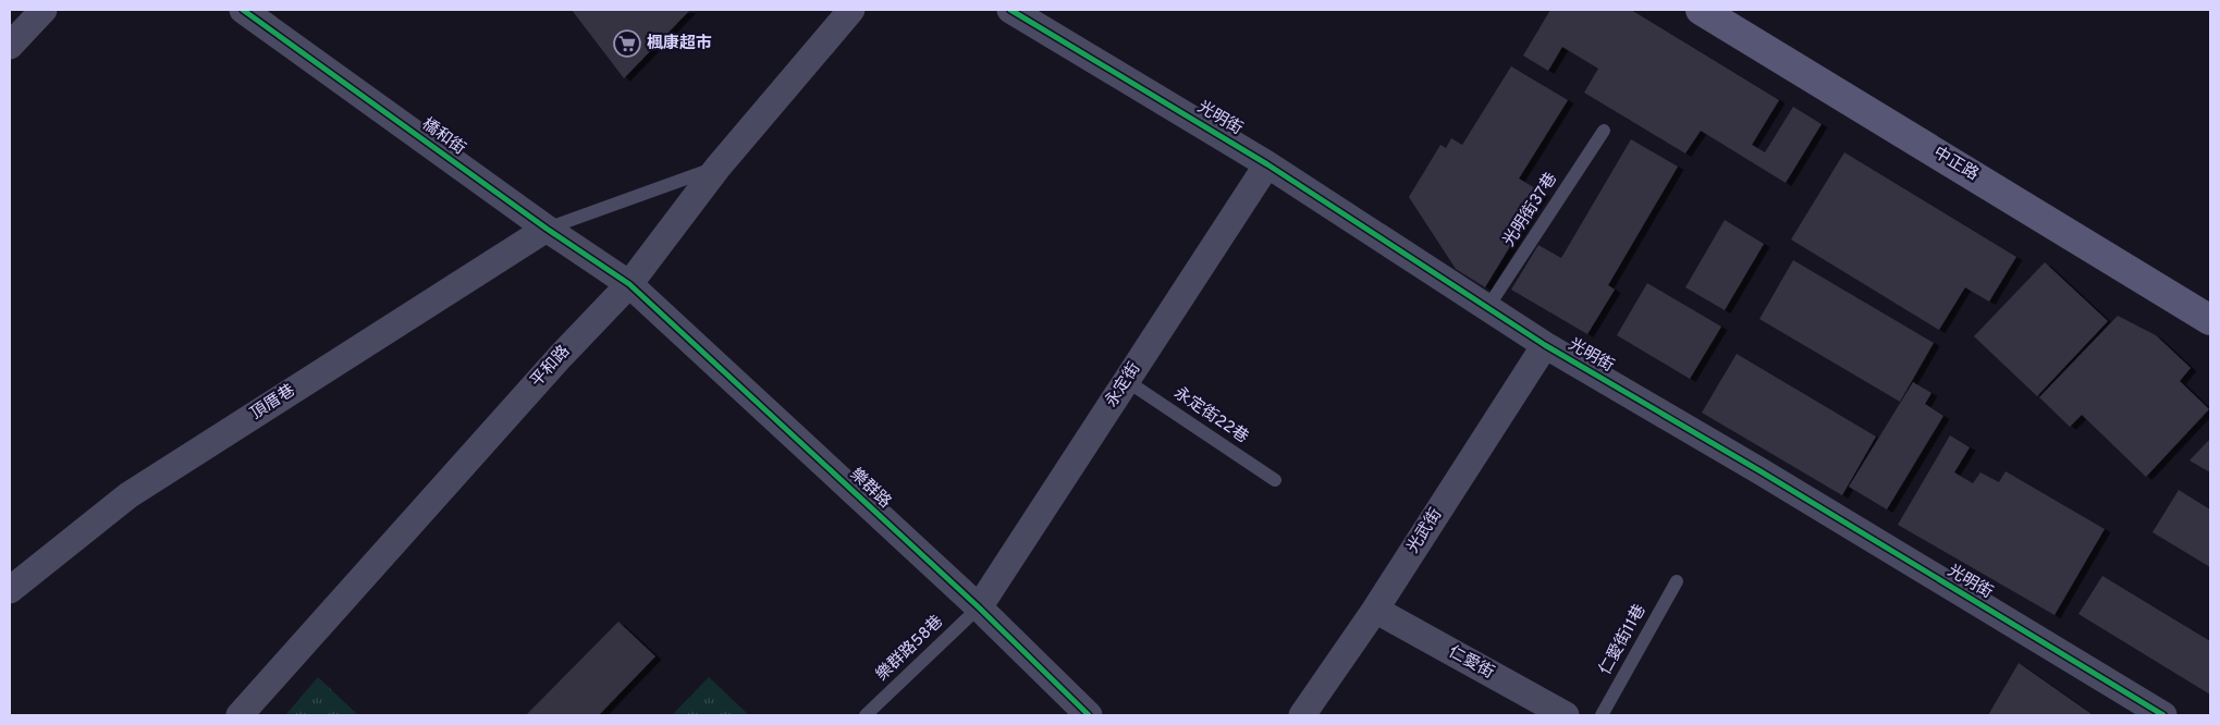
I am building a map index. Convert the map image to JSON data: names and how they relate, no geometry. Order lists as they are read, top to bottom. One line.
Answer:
{"streets":{"main road":["中正路"],"street":["光明街","橋和街","平和路","永定街","頂厝巷","樂群路","光武街","仁愛街"],"lane":["光明街37巷","永定街22巷","仁愛街11巷","樂群路58巷"]},"crossings":[["光明街","光明街37巷"],["光明街","永定街"],["光明街","光武街"],["橋和街","平和路"],["橋和街","頂厝巷"],["橋和街","樂群路"],["平和路","樂群路"],["永定街","永定街22巷"],["永定街","樂群路"],["永定街","樂群路58巷"],["樂群路","樂群路58巷"],["光武街","仁愛街"]],"places":{"supermarket":["楓康超市"]}}
